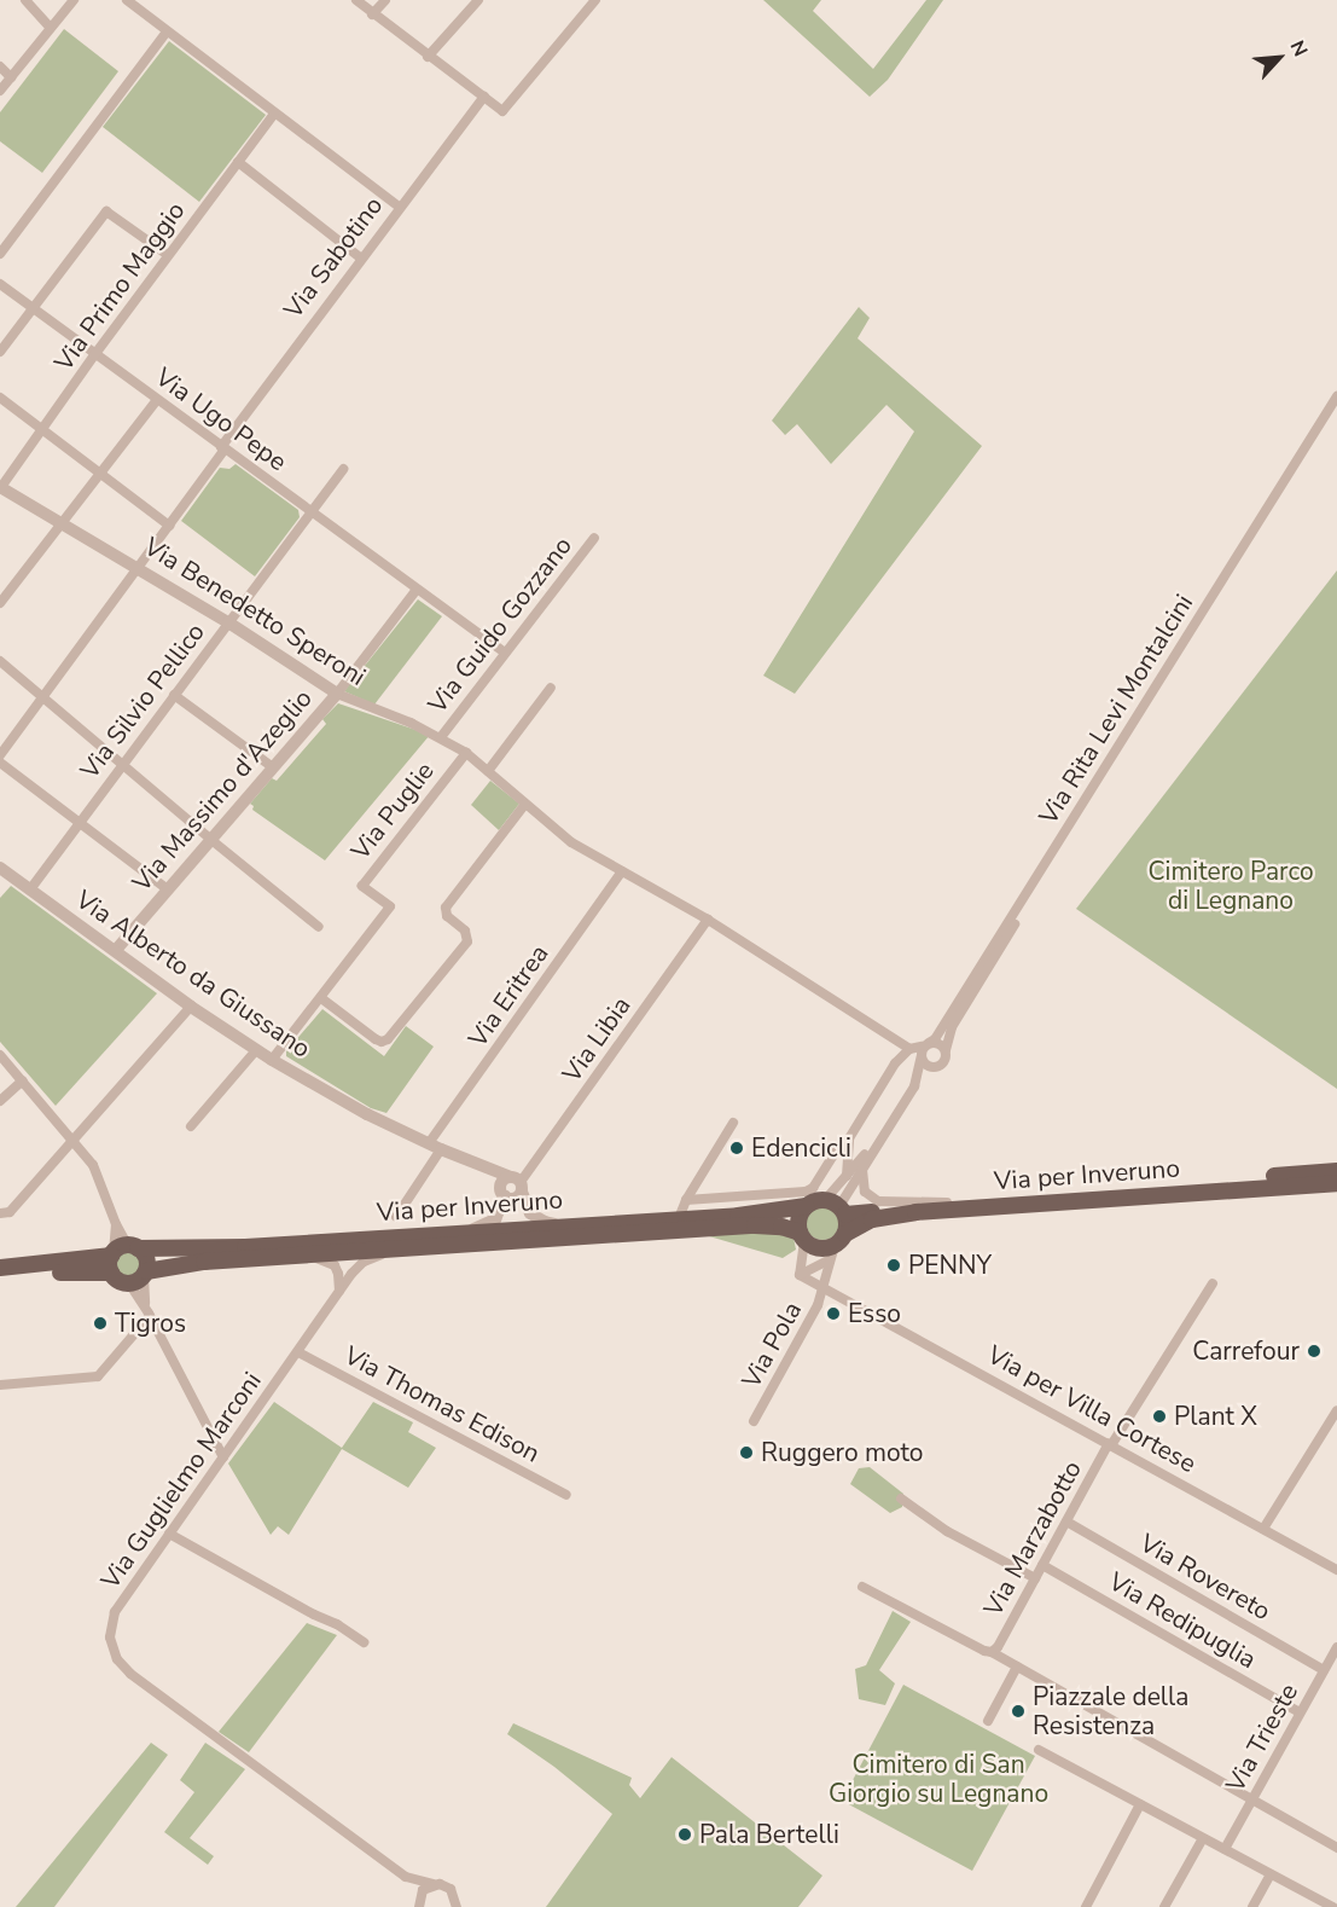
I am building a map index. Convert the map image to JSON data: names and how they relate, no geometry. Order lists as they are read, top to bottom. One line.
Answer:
{"streets":{"main road":["Via per Inveruno"],"street":["Via Sabotino","Via Primo Maggio","Via Ugo Pepe","Via Benedetto Speroni","Via Guido Gozzano","Via Silvio Pellico","Via Rita Levi Montalcini","Via Massimo d'Azeglio","Via Puglie","Via Alberto da Giussano","Via Eritrea","Via Libia","Via Pola","Via Thomas Edison","Via per Villa Cortese","Via Guglielmo Marconi","Via Marzabotto","Via Rovereto","Via Redipuglia","Via Trieste"]},"crossings":[["Via Sabotino","Via Ugo Pepe"],["Via Sabotino","Via Benedetto Speroni"],["Via Primo Maggio","Via Ugo Pepe"],["Via Primo Maggio","Via Benedetto Speroni"],["Via Ugo Pepe","Via Guido Gozzano"],["Via Ugo Pepe","Via Silvio Pellico"],["Via Ugo Pepe","Via Massimo d'Azeglio"],["Via Benedetto Speroni","Via Guido Gozzano"],["Via Benedetto Speroni","Via Silvio Pellico"],["Via Benedetto Speroni","Via Massimo d'Azeglio"],["Via Benedetto Speroni","Via Puglie"],["Via Benedetto Speroni","Via Eritrea"],["Via Benedetto Speroni","Via Libia"],["Via Silvio Pellico","Via Alberto da Giussano"],["Via Rita Levi Montalcini","Via per Inveruno"],["Via Massimo d'Azeglio","Via Alberto da Giussano"],["Via Puglie","Via Alberto da Giussano"],["Via Alberto da Giussano","Via Eritrea"],["Via Alberto da Giussano","Via Libia"],["Via Alberto da Giussano","Via per Inveruno"],["Via per Inveruno","Via Guglielmo Marconi"],["Via Pola","Via per Villa Cortese"],["Via Thomas Edison","Via Guglielmo Marconi"],["Via per Villa Cortese","Via Marzabotto"],["Via Marzabotto","Via Rovereto"],["Via Marzabotto","Via Redipuglia"],["Via Rovereto","Via Trieste"],["Via Redipuglia","Via Trieste"]],"parks":["Cimitero Parco di Legnano","Cimitero di San Giorgio su Legnano"],"places":["Edencicli","PENNY","Esso","Tigros","Carrefour","Plant X","Ruggero moto","Piazzale della Resistenza","Pala Bertelli"],"north":"top right"}
